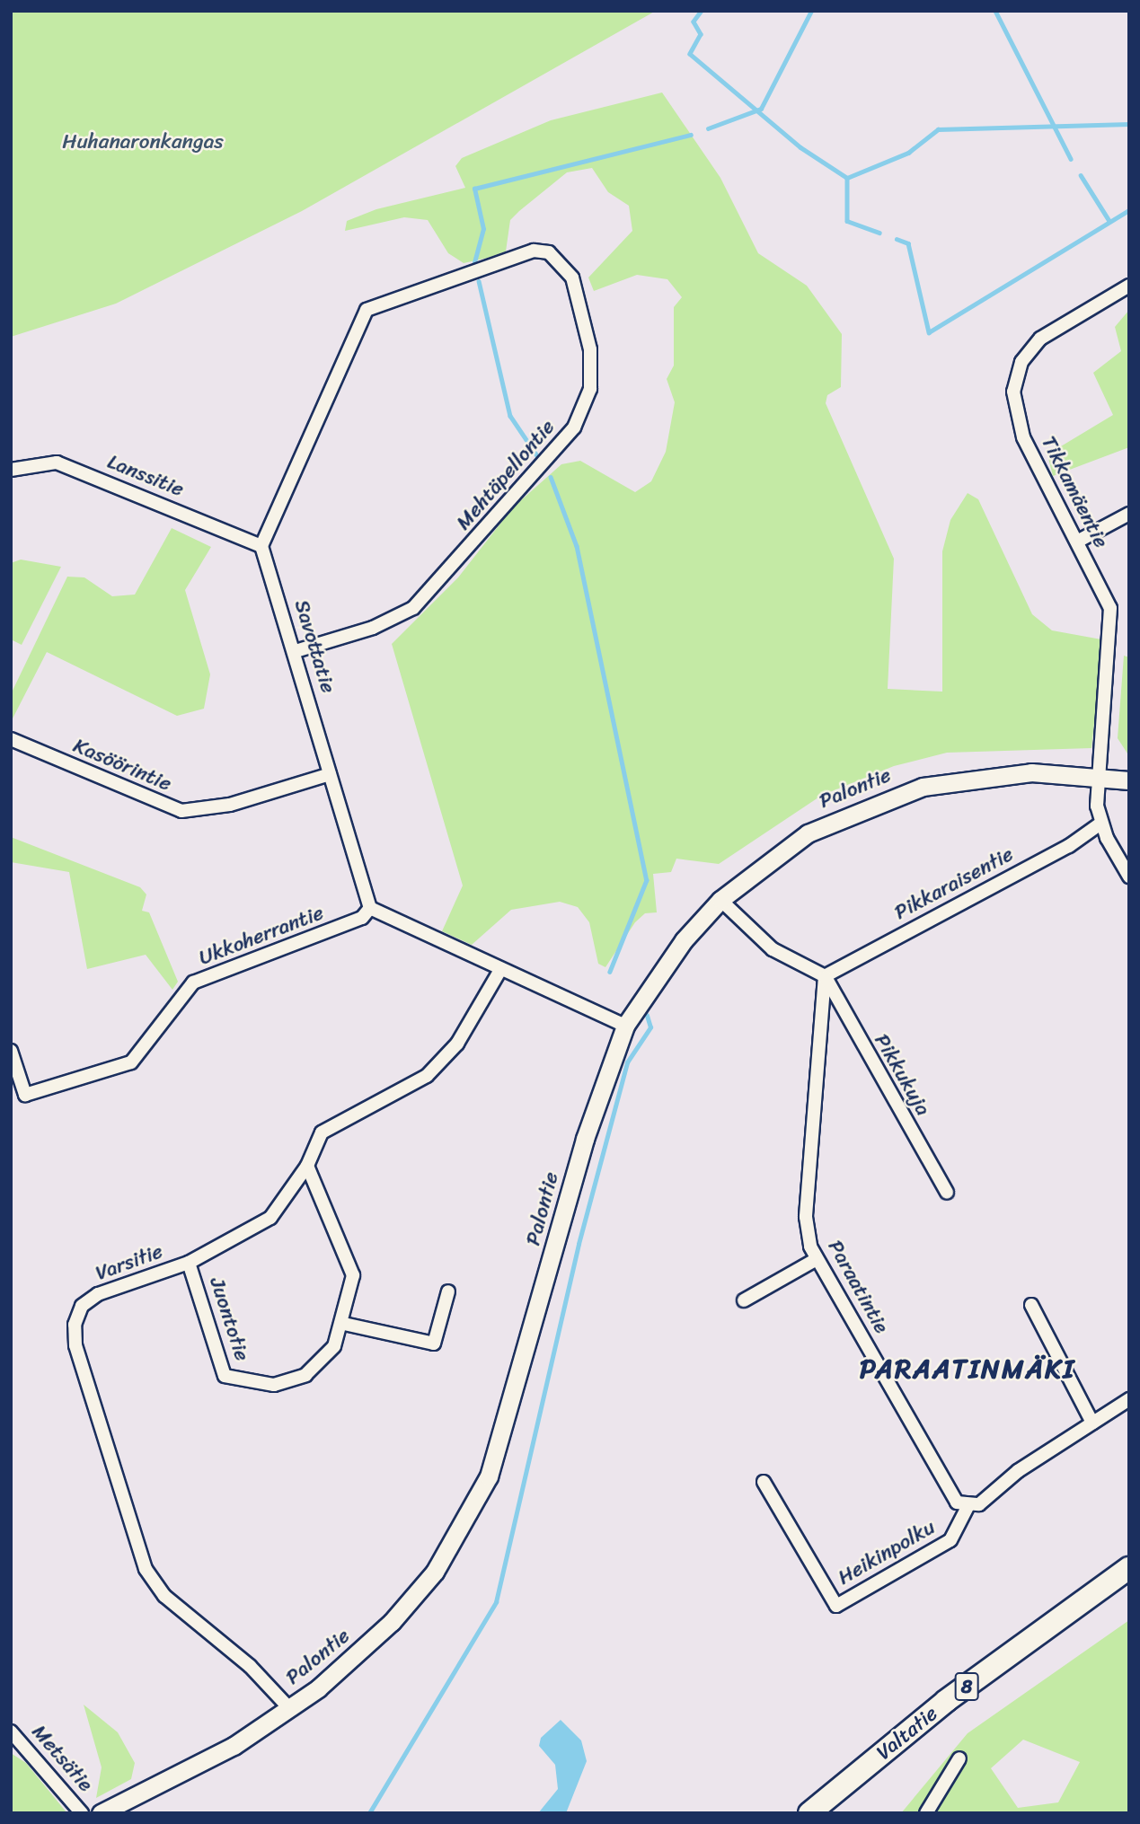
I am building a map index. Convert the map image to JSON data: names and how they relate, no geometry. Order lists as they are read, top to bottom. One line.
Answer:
{"streets":{"highway":["8","Valtatie"],"street":["Mehtäpellontie","Lanssitie","Tikkamäentie","Savottatie","Kasöörintie","Palontie","Pikkaraisentie","Ukkoherrantie","Pikkukuja","Varsitie","Paraatintie","Juontotie","Heikinpolku","Metsätie"]},"crossings":[["Mehtäpellontie","Lanssitie"],["Mehtäpellontie","Savottatie"],["Lanssitie","Savottatie"],["Tikkamäentie","Palontie"],["Tikkamäentie","Pikkaraisentie"],["Savottatie","Kasöörintie"],["Savottatie","Ukkoherrantie"],["Palontie","Varsitie"],["Pikkaraisentie","Pikkukuja"],["Pikkaraisentie","Paraatintie"],["Pikkukuja","Paraatintie"],["Varsitie","Juontotie"],["Paraatintie","Heikinpolku"]],"districts":["PARAATINMÄKI"],"parks":["Huhanaronkangas"]}
